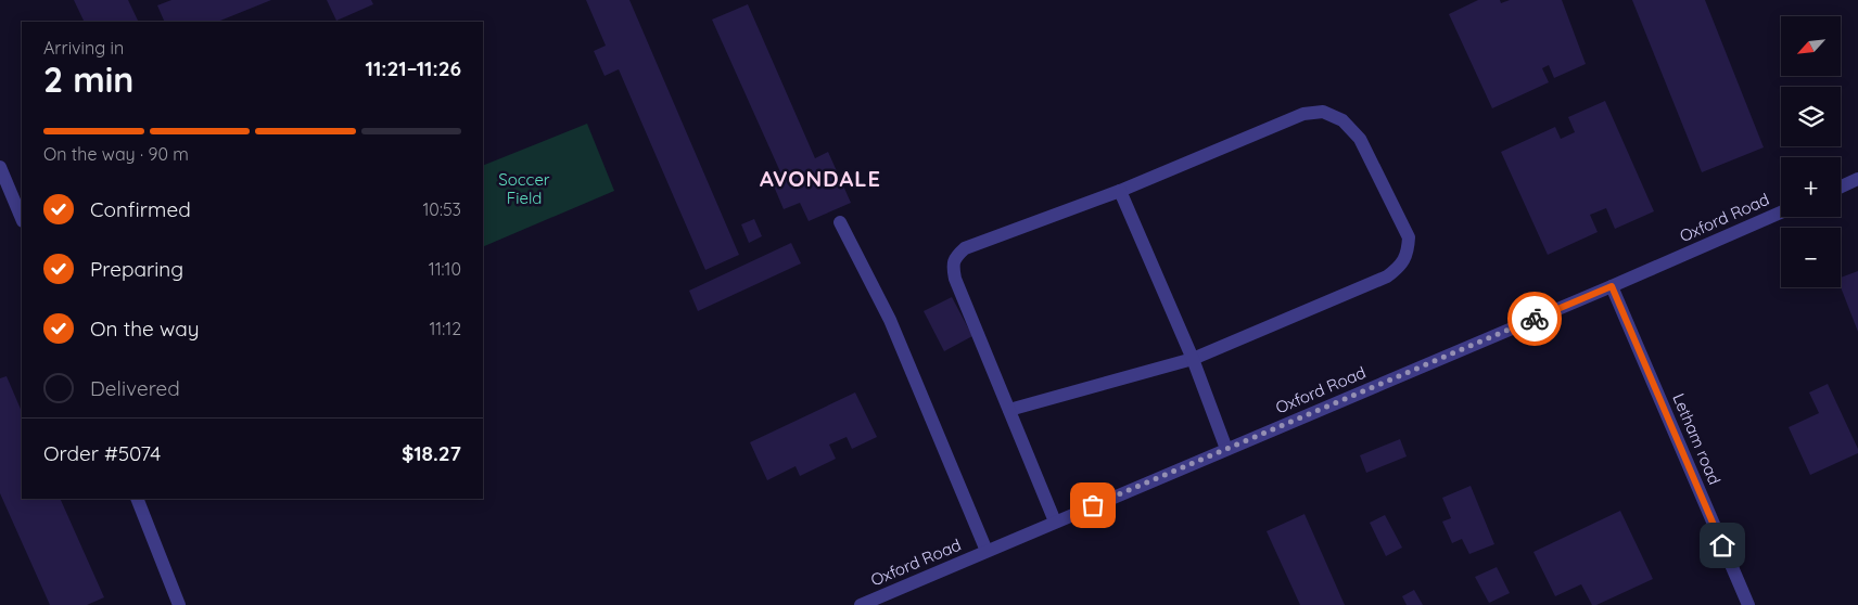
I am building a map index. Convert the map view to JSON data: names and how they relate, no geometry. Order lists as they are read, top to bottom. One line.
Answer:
{"streets":{"street":["Oxford Road","Letham road"]},"crossings":[["Oxford Road","Letham road"]],"districts":["AVONDALE"],"parks":["Soccer Field"],"north":"bottom left","page":{"map_buttons":["+","−"],"heading":["2 min","Arriving in","11:21–11:26"],"panel":["Order #5074","$18.27"],"bar":"On the way · 90 m","list":[["Confirmed","10:53"],["Preparing","11:10"],["On the way","11:12"],"Delivered"]}}
